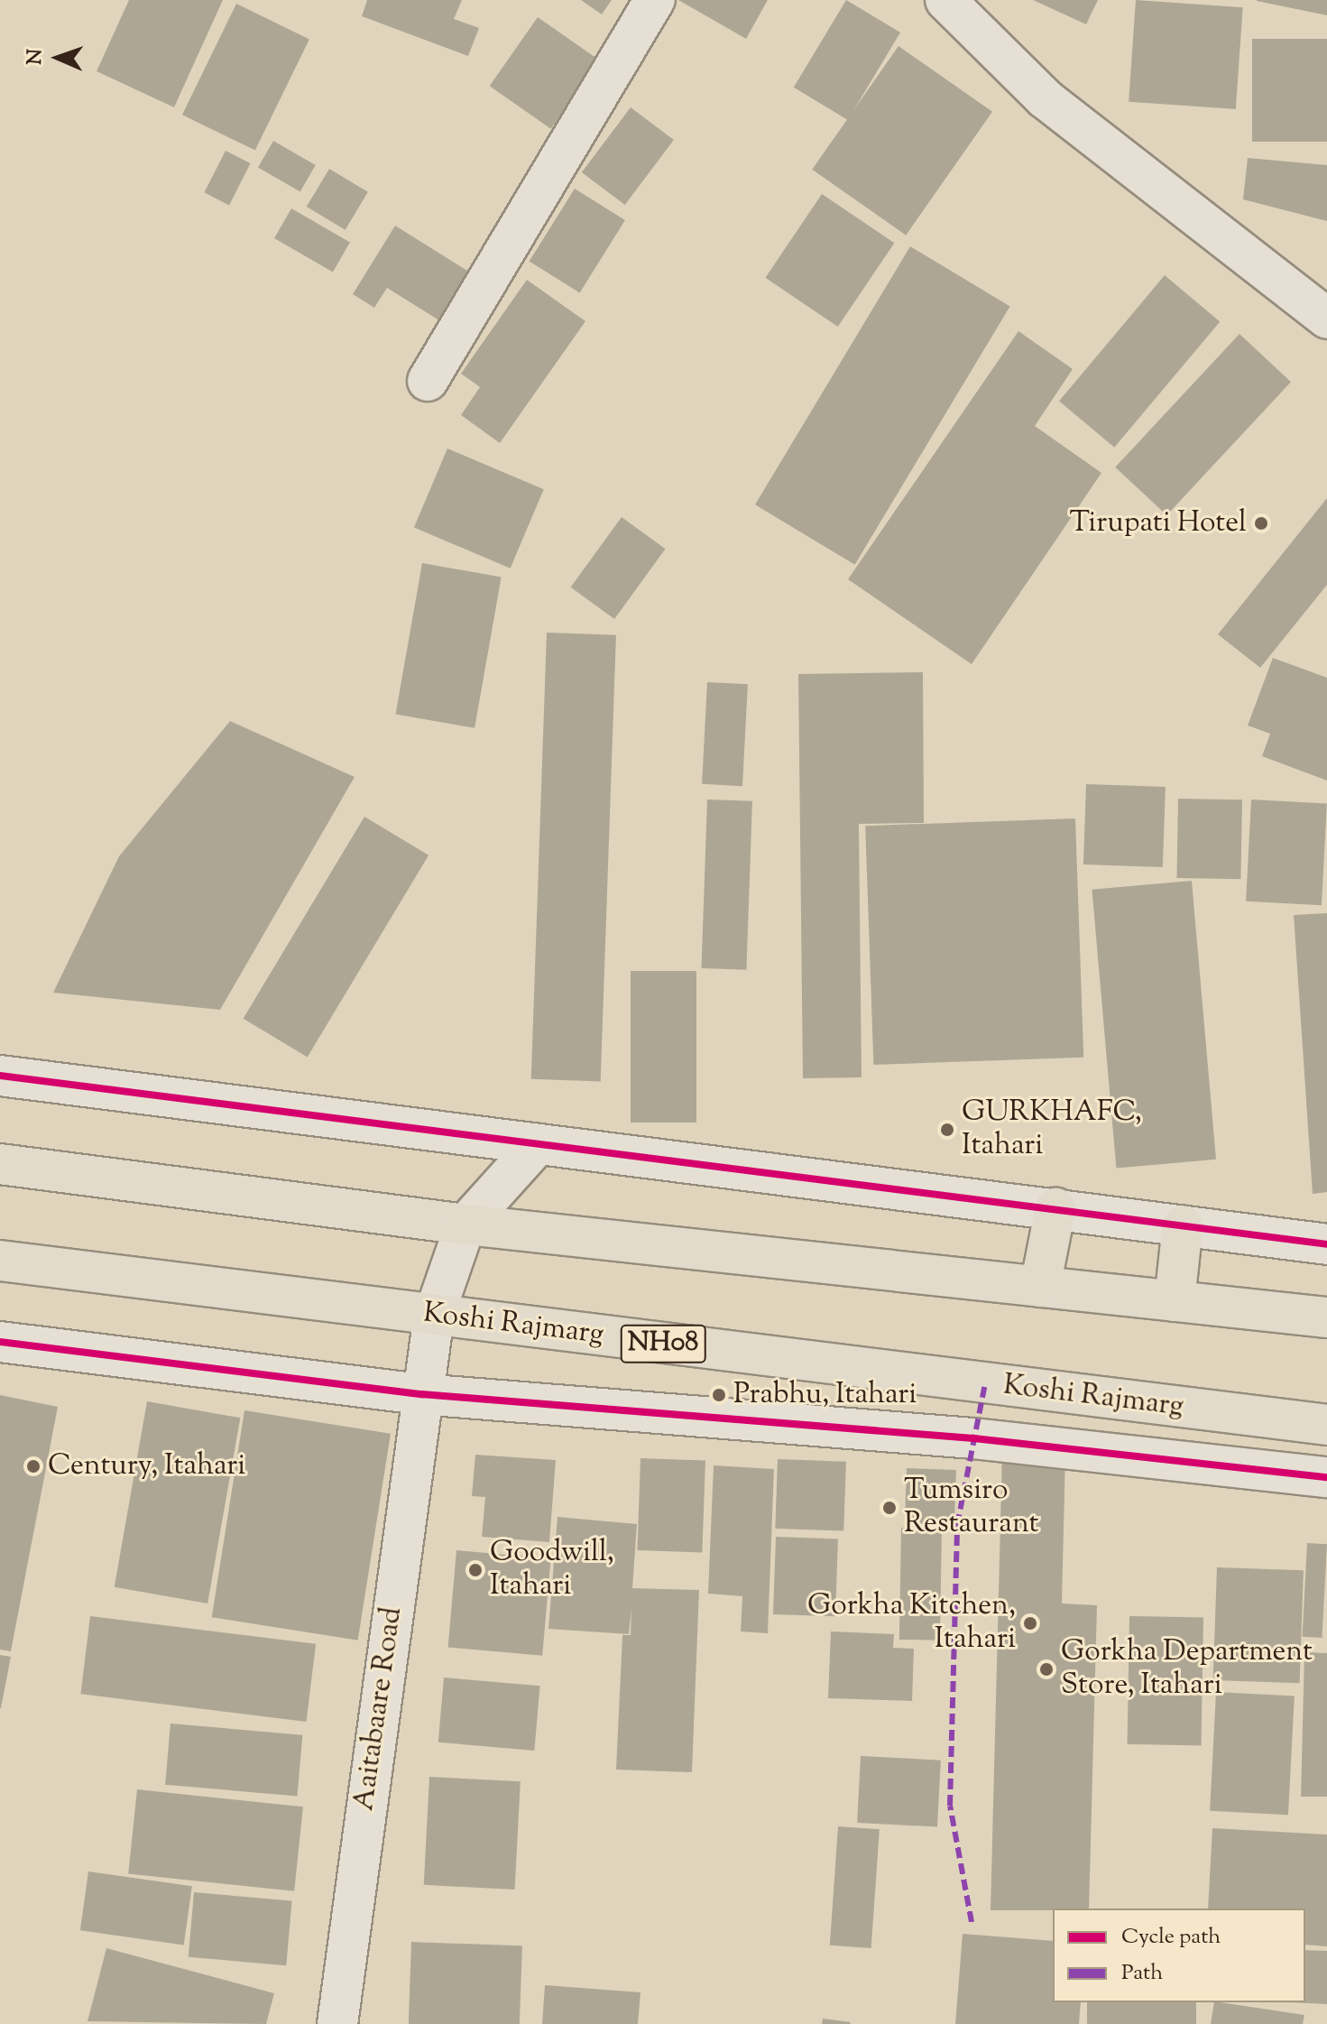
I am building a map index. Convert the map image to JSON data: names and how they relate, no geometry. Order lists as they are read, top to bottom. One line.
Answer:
{"streets":{"main road":["Koshi Rajmarg","NH08"],"street":["Aaitabaare Road"]},"crossings":[["Koshi Rajmarg","Aaitabaare Road"]],"places":["Tirupati Hotel","GURKHAFC, Itahari","Prabhu, Itahari","Century, Itahari","Tumsiro Restaurant","Goodwill, Itahari","Gorkha Kitchen, Itahari","Gorkha Department Store, Itahari"],"legend":["Cycle path","Path"],"north":"left"}
